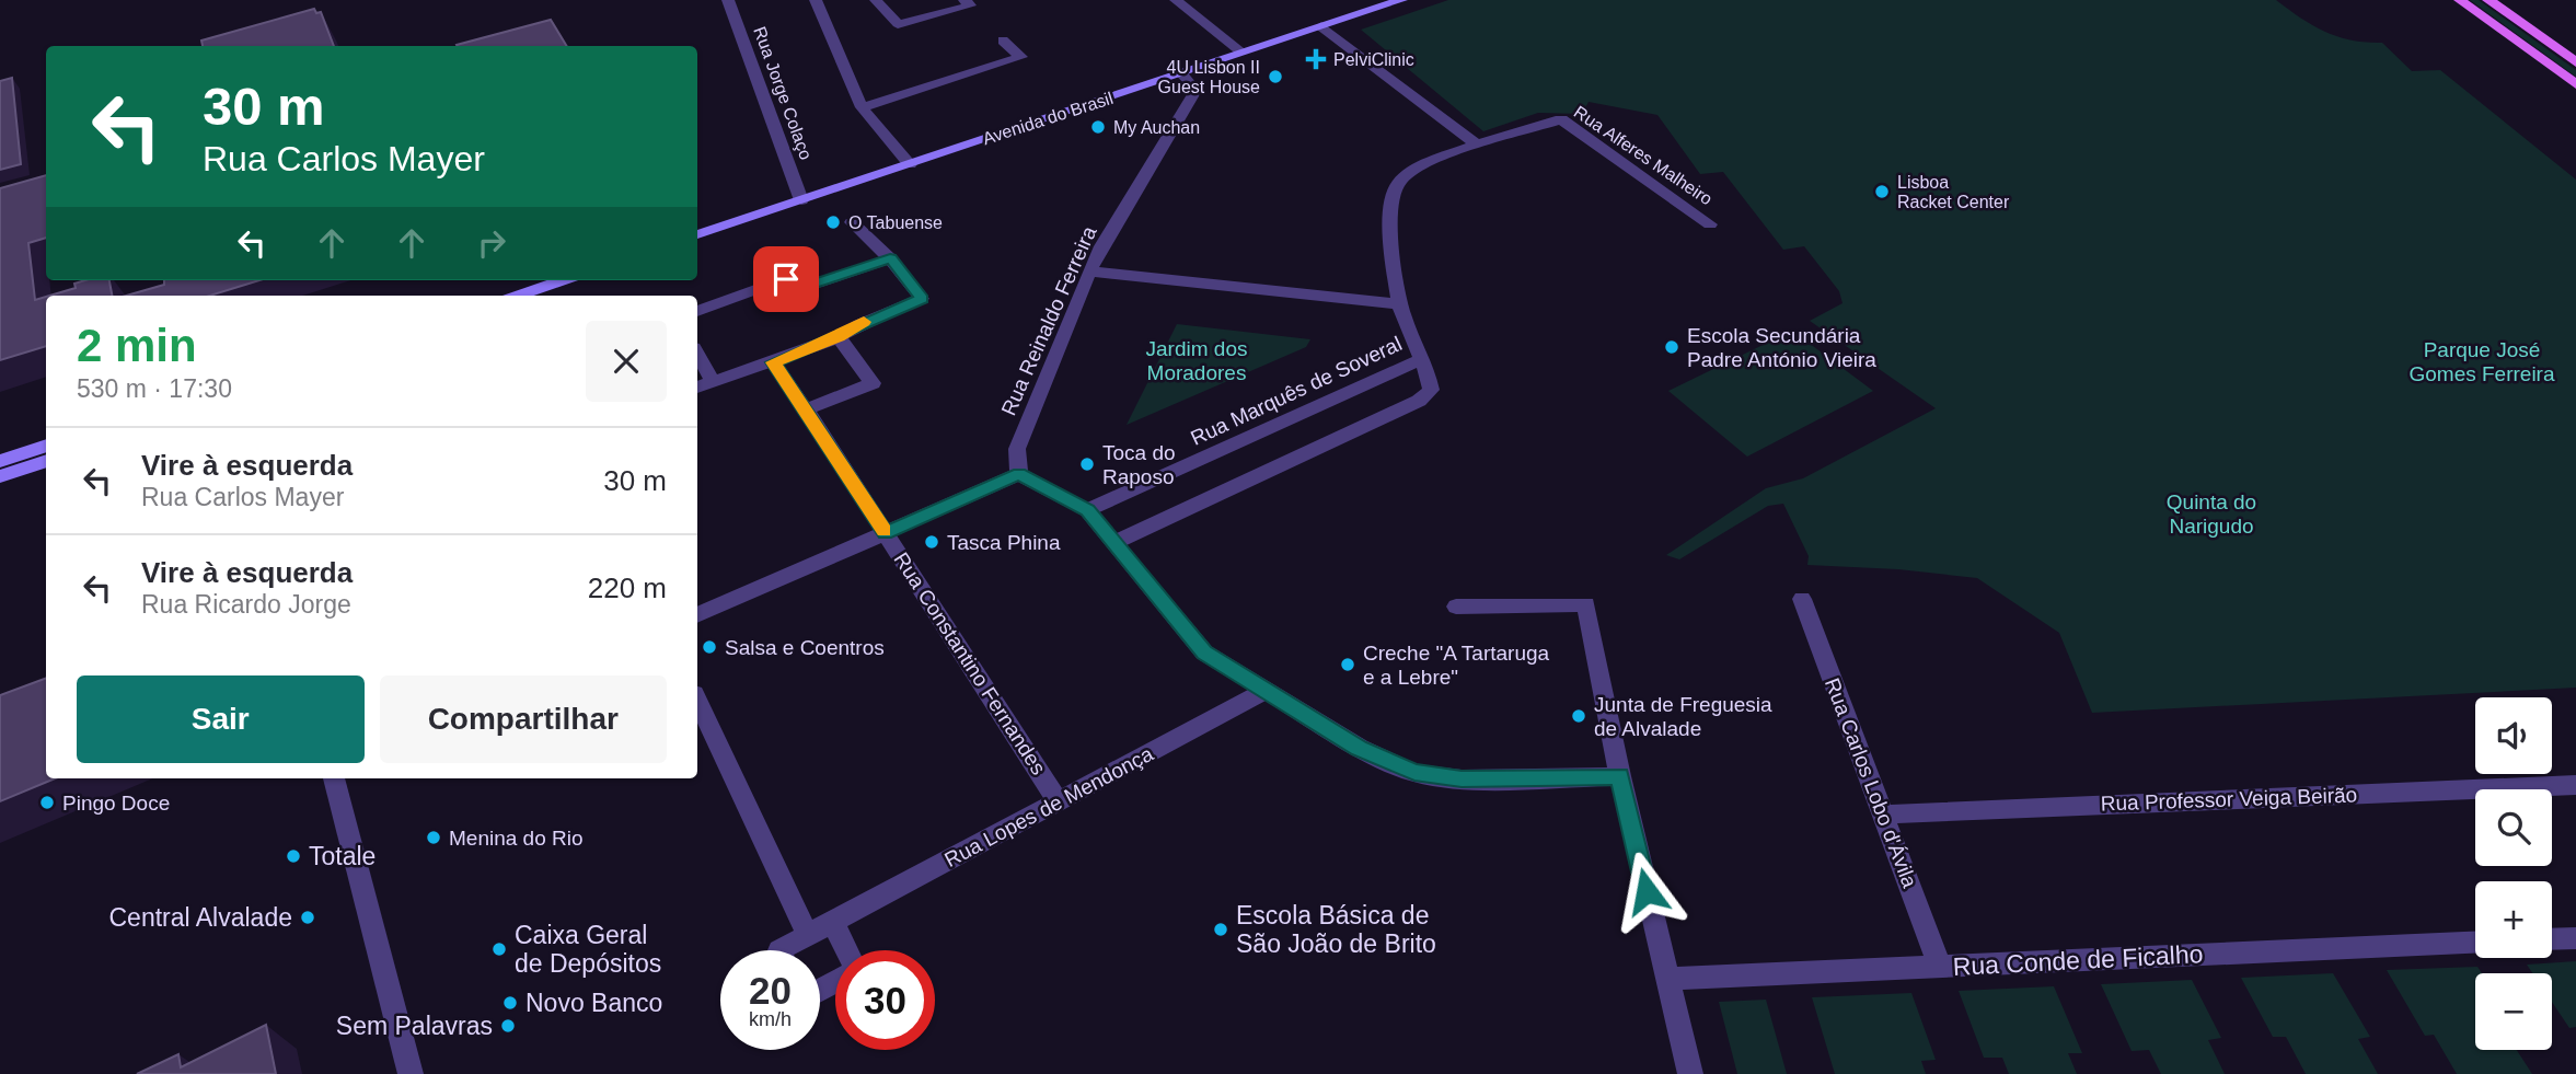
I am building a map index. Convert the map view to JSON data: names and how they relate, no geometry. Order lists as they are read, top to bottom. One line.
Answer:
{"streets":{"main road":["Avenida do Brasil"],"street":["Rua Jorge Colaço","Rua Alferes Malheiro","Rua Reinaldo Ferreira","Rua Marquês de Soveral","Rua Constantino Fernandes","Rua Carlos Lobo d'Ávila","Rua Professor Veiga Beirão","Rua Lopes de Mendonça","Rua Conde de Ficalho"]},"crossings":[["Rua Jorge Colaço","Avenida do Brasil"],["Avenida do Brasil","Rua Reinaldo Ferreira"],["Rua Constantino Fernandes","Rua Lopes de Mendonça"],["Rua Carlos Lobo d'Ávila","Rua Professor Veiga Beirão"],["Rua Carlos Lobo d'Ávila","Rua Conde de Ficalho"]],"parks":["Jardim dos Moradores","Parque José Gomes Ferreira","Quinta do Narigudo"],"places":{"health":["PelviClinic"],"other":["4U Lisbon II Guest House","My Auchan","Lisboa Racket Center","O Tabuense","Escola Secundária Padre António Vieira","Toca do Raposo","Tasca Phina","Salsa e Coentros","Creche \"A Tartaruga e a Lebre\"","Junta de Freguesia de Alvalade","Pingo Doce","Menina do Rio","Totale","Central Alvalade","Escola Básica de São João de Brito","Caixa Geral de Depósitos","Novo Banco","Sem Palavras"]},"page":{"turn":["30 m","Rua Carlos Mayer"],"heading":["2 min","530 m · 17:30"],"list":[{"name":"Vire à esquerda","note":"Rua Carlos Mayer","value":"30 m"},{"name":"Vire à esquerda","note":"Rua Ricardo Jorge","value":"220 m"}],"buttons":["Sair","Compartilhar"],"map_buttons":["+","−"],"speed":"20 km/h","limit":"30"}}
